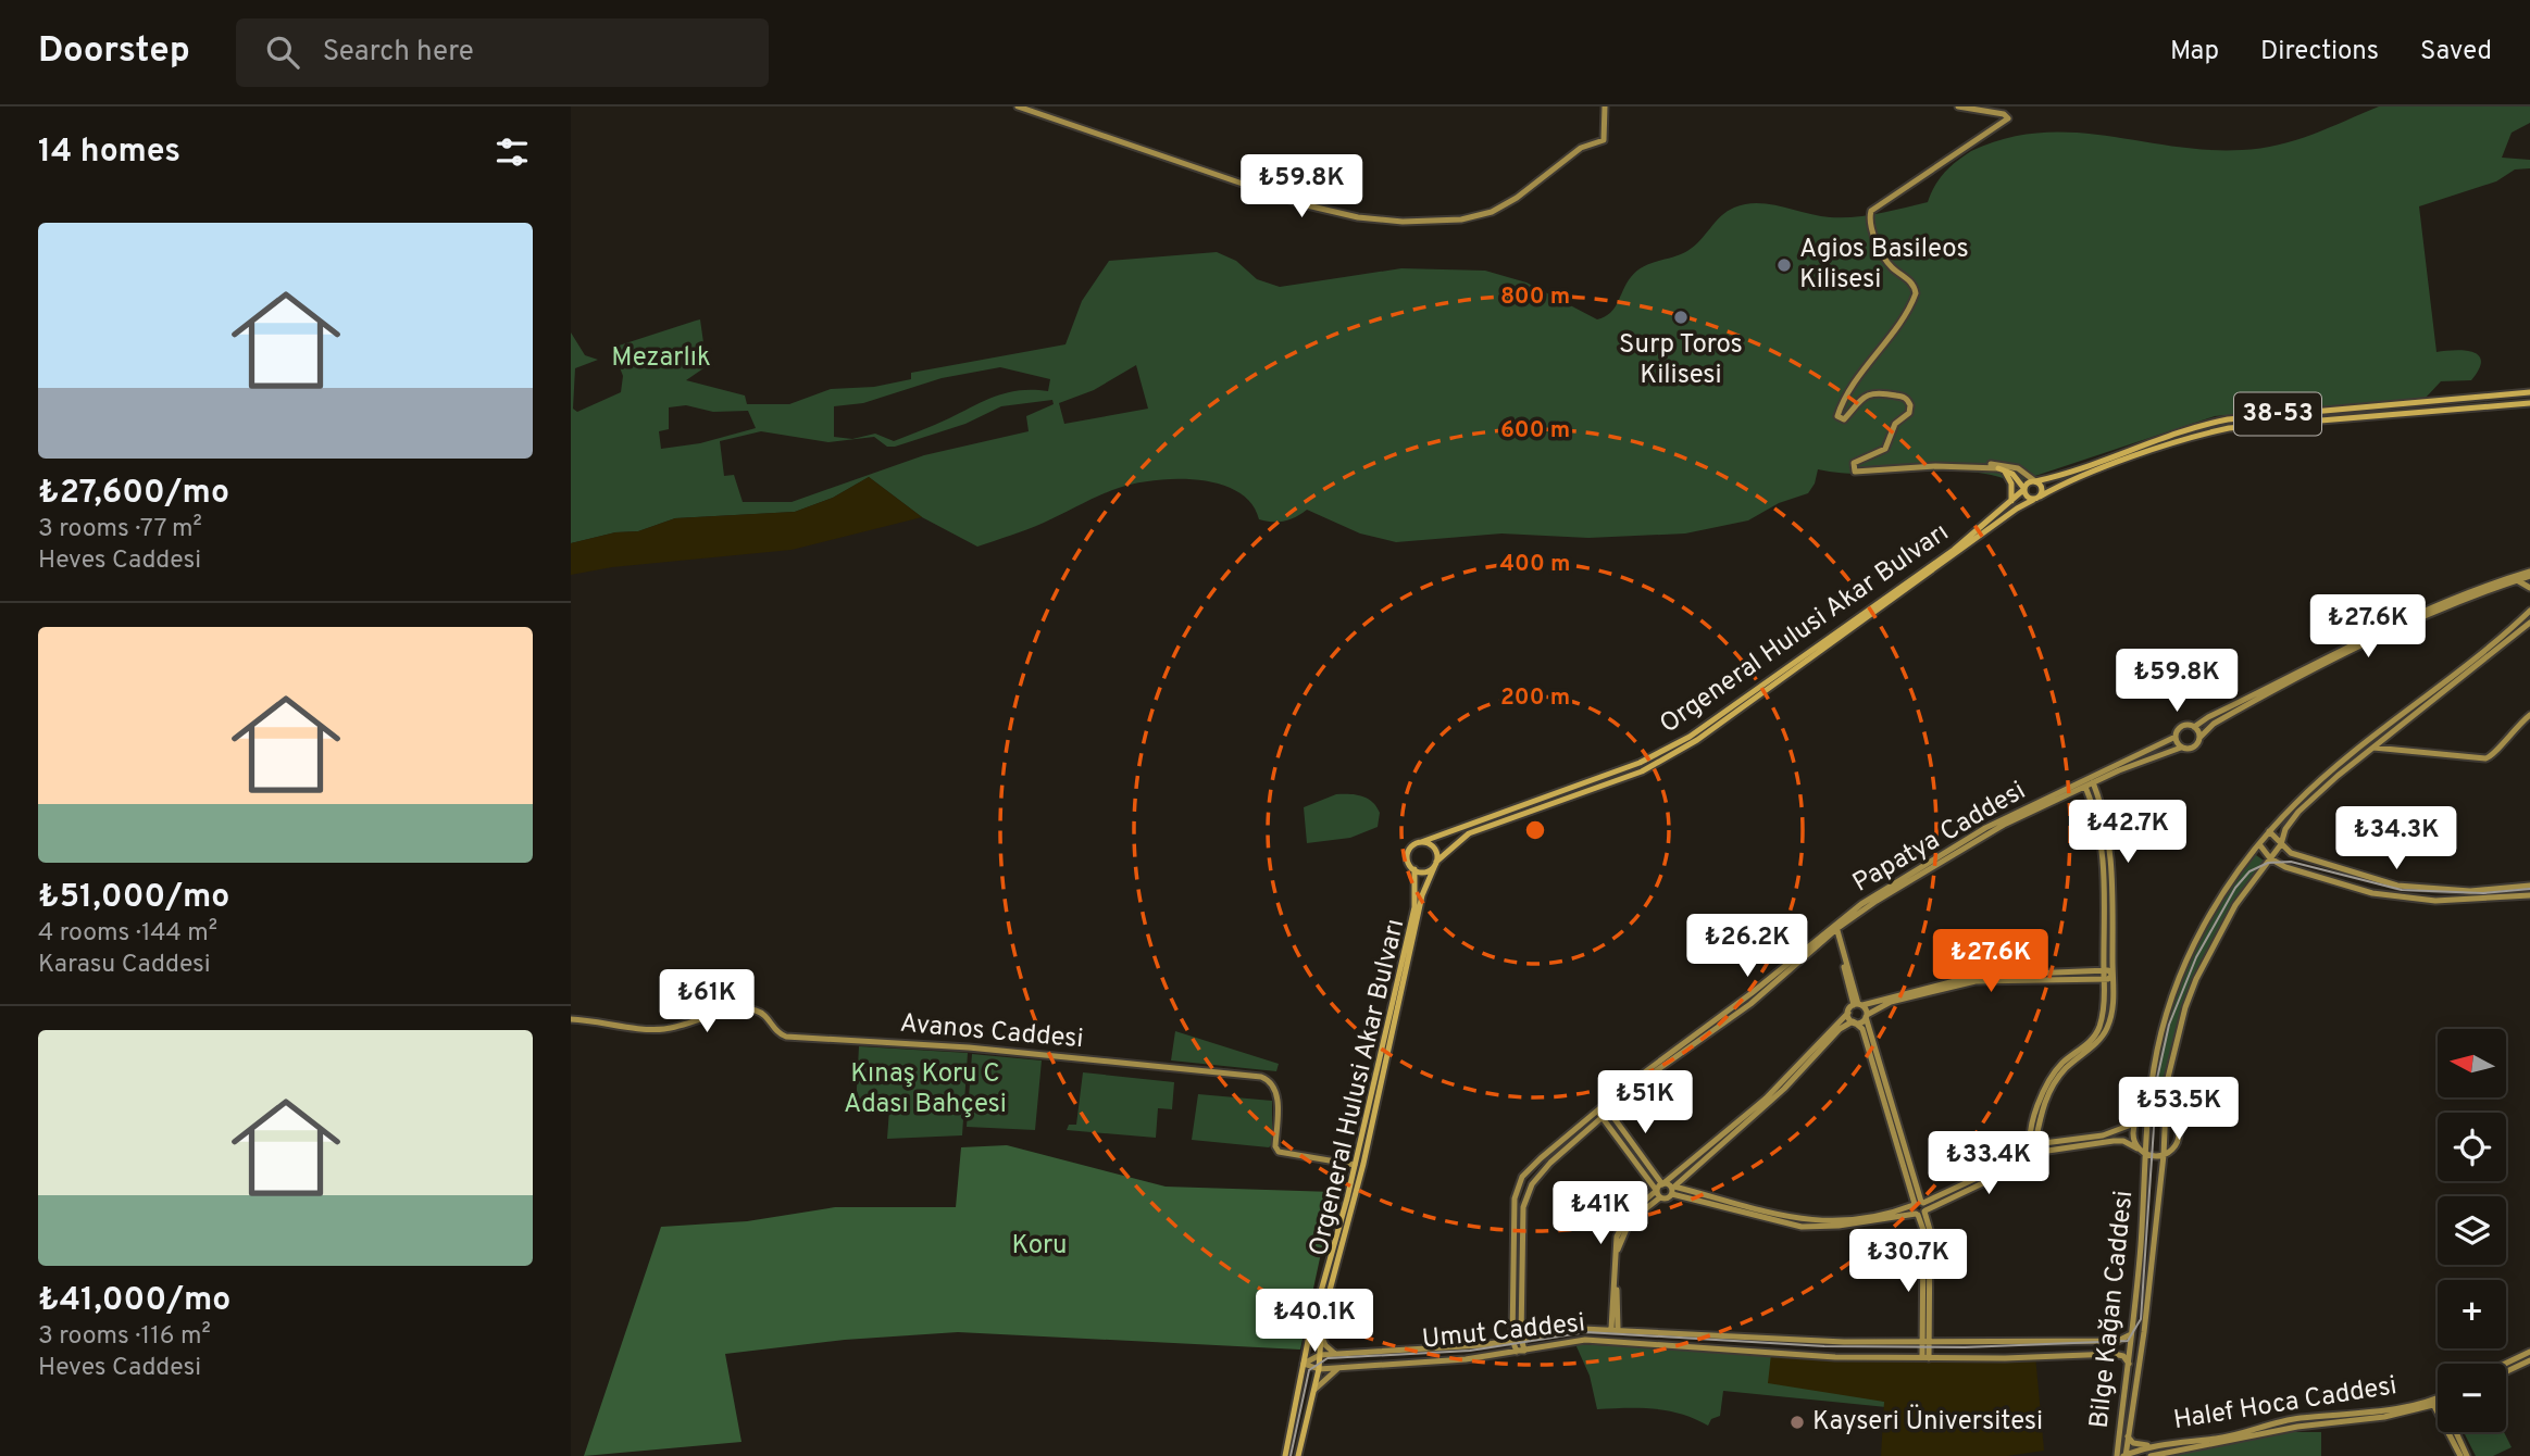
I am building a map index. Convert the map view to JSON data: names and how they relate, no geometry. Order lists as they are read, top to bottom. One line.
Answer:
{"streets":{"main road":["38-53","Orgeneral Hulusi Akar Bulvarı"],"street":["Papatya Caddesi","Avanos Caddesi","Bilge Kağan Caddesi","Umut Caddesi","Halef Hoca Caddesi"]},"crossings":[["38-53","Orgeneral Hulusi Akar Bulvarı"],["Orgeneral Hulusi Akar Bulvarı","Avanos Caddesi"],["Orgeneral Hulusi Akar Bulvarı","Umut Caddesi"],["Papatya Caddesi","Umut Caddesi"],["Bilge Kağan Caddesi","Umut Caddesi"],["Bilge Kağan Caddesi","Halef Hoca Caddesi"]],"parks":["Mezarlık","Kınaş Koru C Adası Bahçesi","Koru"],"places":["Agios Basileos Kilisesi","Surp Toros Kilisesi","Kayseri Üniversitesi"],"north":"left","page":{"header":"Doorstep","search":"Search here","nav":["Map","Directions","Saved"],"heading":"14 homes","price":["₺59.8K","₺27.6K","₺59.8K","₺42.7K","₺34.3K","₺26.2K","₺27.6K","₺61K","₺51K","₺53.5K","₺33.4K","₺41K","₺30.7K","₺40.1K"],"list":[{"name":"₺27,600/mo","note":"3 rooms · 77 m² · Heves Caddesi"},{"name":"₺51,000/mo","note":"4 rooms · 144 m² · Karasu Caddesi"},{"name":"₺41,000/mo","note":"3 rooms · 116 m² · Heves Caddesi"}],"map_buttons":["+","−"]},"rings":["800 m","600 m","400 m","200 m"]}
